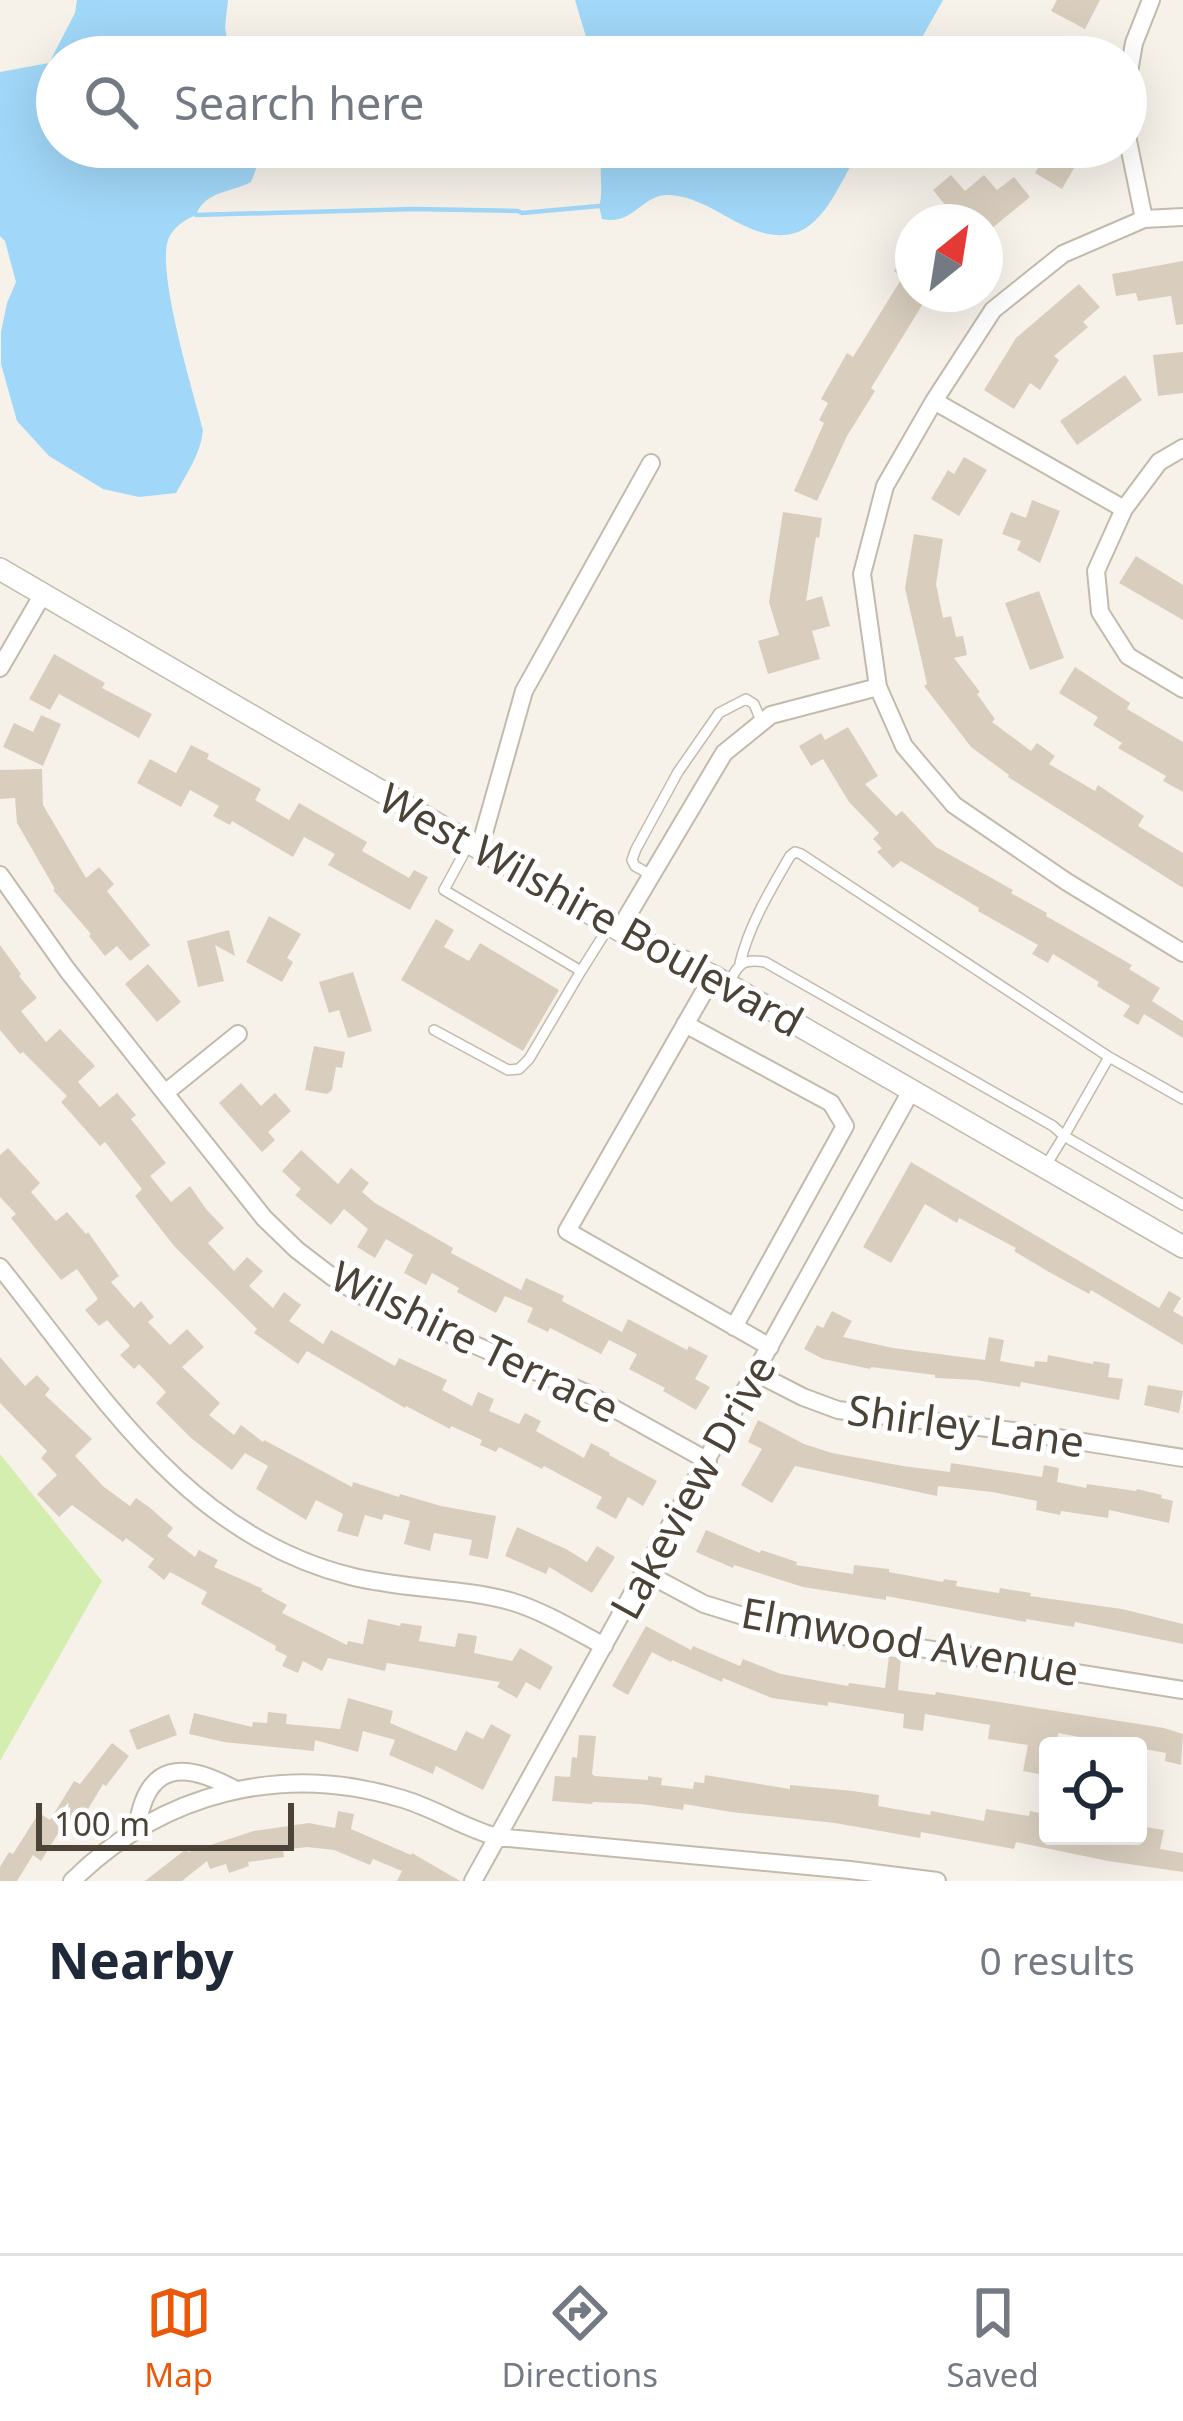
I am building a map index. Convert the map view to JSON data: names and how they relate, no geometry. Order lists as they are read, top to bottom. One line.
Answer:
{"streets":{"street":["West Wilshire Boulevard","Wilshire Terrace","Shirley Lane","Lakeview Drive","Elmwood Avenue"]},"crossings":[["West Wilshire Boulevard","Lakeview Drive"],["Wilshire Terrace","Lakeview Drive"],["Shirley Lane","Lakeview Drive"],["Lakeview Drive","Elmwood Avenue"]],"scale_bar":"100 m","north":"top right","page":{"search":"Search here","scale":"100 m","heading":["Nearby","0 results"],"nav":["Map","Directions","Saved"]}}
